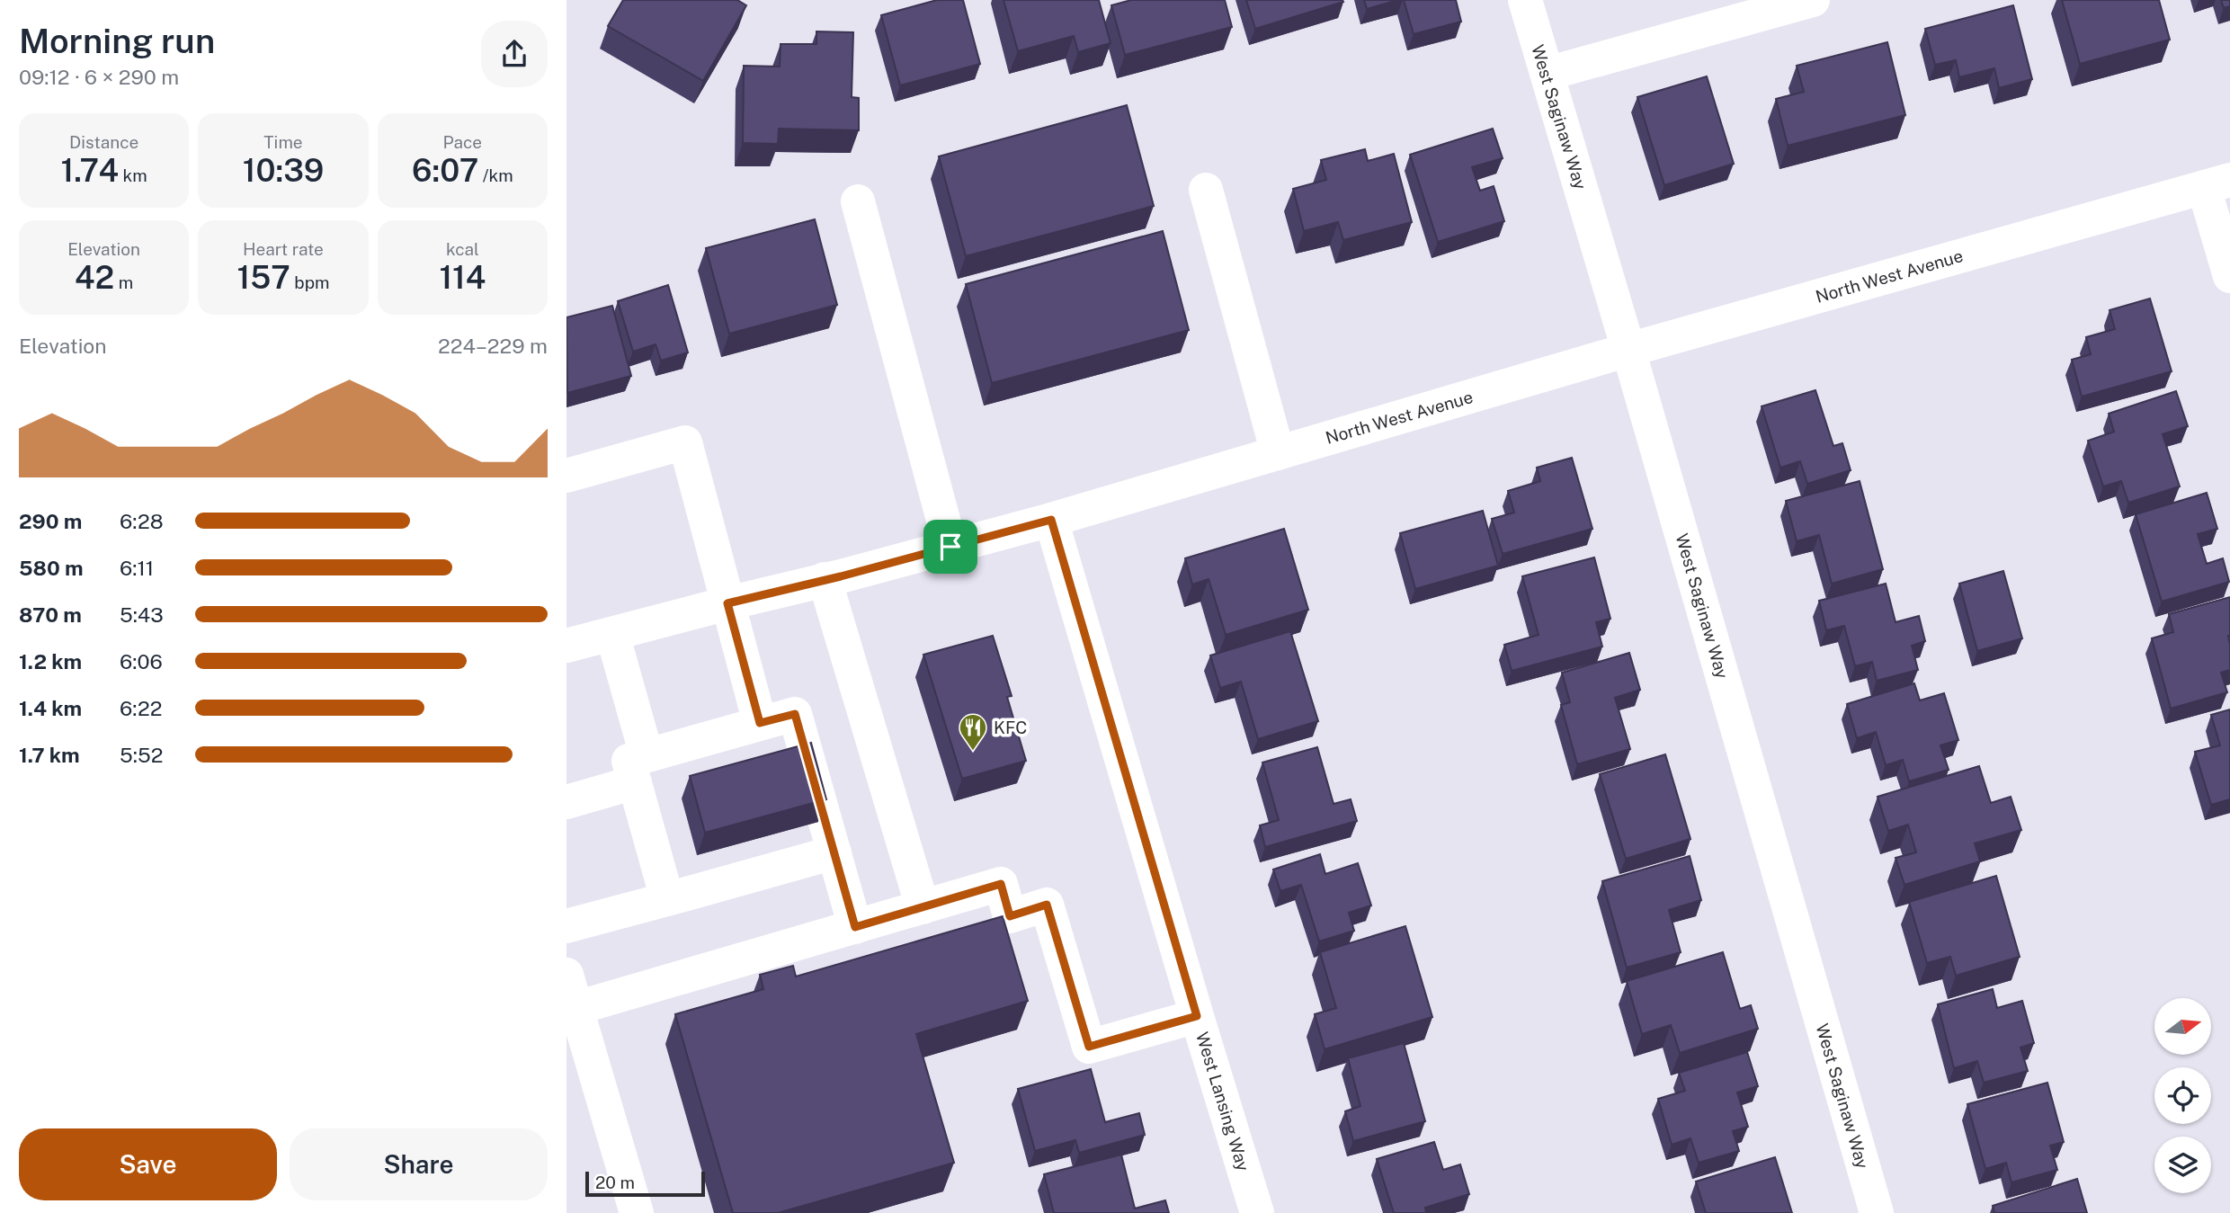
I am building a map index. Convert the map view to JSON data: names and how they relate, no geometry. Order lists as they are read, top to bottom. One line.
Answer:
{"streets":{"street":["West Saginaw Way","North West Avenue","West Lansing Way"]},"crossings":[["West Saginaw Way","North West Avenue"],["North West Avenue","West Lansing Way"]],"places":{"restaurant":["KFC"]},"scale_bar":"20 m","north":"right","page":{"heading":["Morning run","09:12 · 6 × 290 m"],"stats":[["Distance","1.74 km"],["Time","10:39"],["Pace","6:07 /km"],["Elevation","42 m"],["Heart rate","157 bpm"],["kcal","114"]],"chart":["Elevation","224–229 m"],"list":[{"name":"290 m","note":"6:28"},{"name":"580 m","note":"6:11"},{"name":"870 m","note":"5:43"},{"name":"1.2 km","note":"6:06"},{"name":"1.4 km","note":"6:22"},{"name":"1.7 km","note":"5:52"}],"buttons":["Save","Share"],"scale":"20 m"}}
